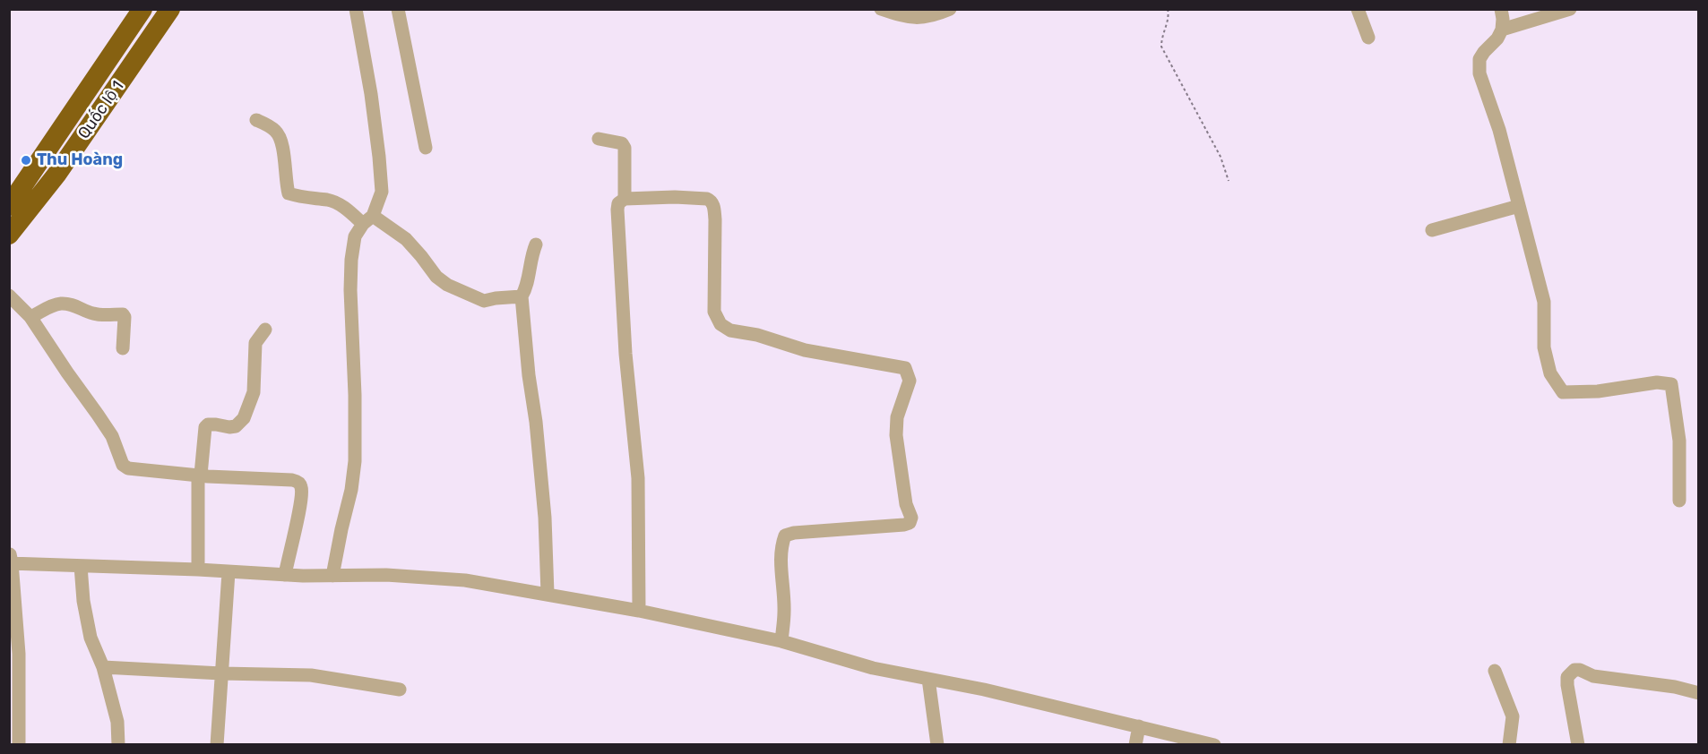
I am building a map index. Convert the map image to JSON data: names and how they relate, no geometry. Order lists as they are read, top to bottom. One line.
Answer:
{"streets":{"highway":["Quốc lộ 1"]},"places":["Thu Hoàng"]}
